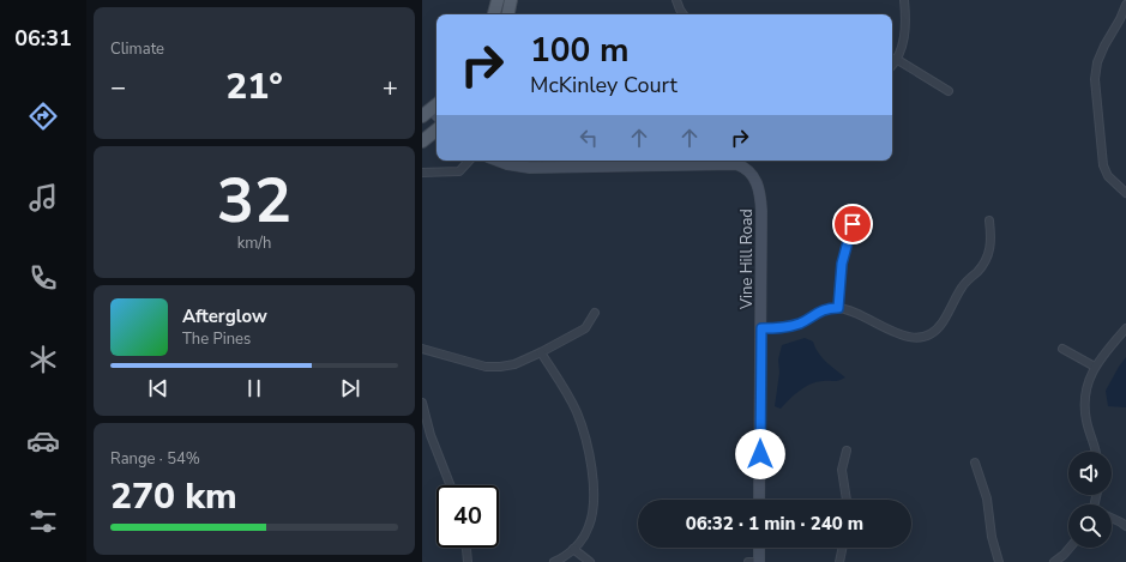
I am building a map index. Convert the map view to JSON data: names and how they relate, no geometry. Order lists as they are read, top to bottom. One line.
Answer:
{"streets":{"street":["Vine Hill Road"]},"page":{"tabs":"06:31","tile":["Climate",["32","km/h"],["Range · 54%","270 km"]],"turn":["100 m","McKinley Court"],"heat":["−","21°","+"],"song":["Afterglow","The Pines"],"limit":"40","trip":"06:32 · 1 min · 240 m"}}
